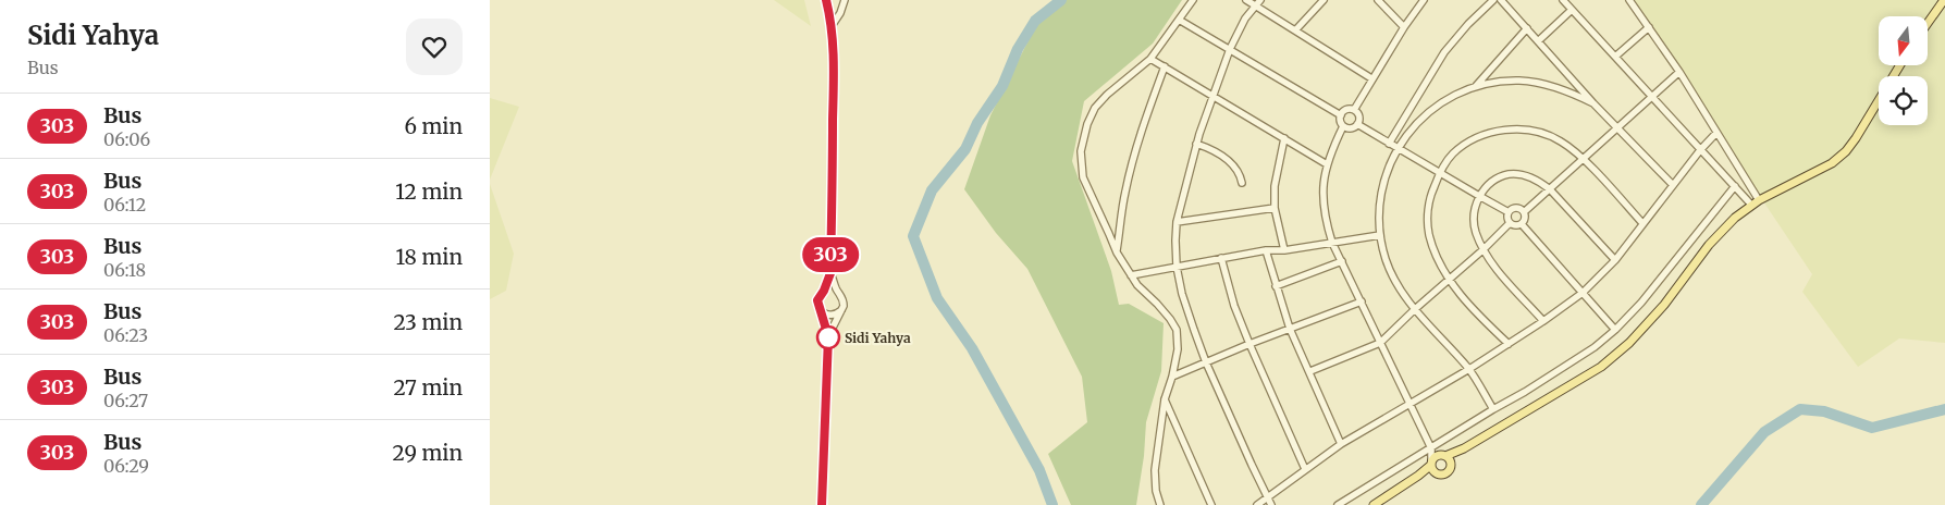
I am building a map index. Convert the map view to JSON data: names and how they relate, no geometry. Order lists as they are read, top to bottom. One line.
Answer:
{"places":["Sidi Yahya"],"lines":["bus line 303"],"north":"bottom","page":{"heading":["Sidi Yahya","Bus"],"on_map":"303","list":[{"mark":"303","name":"Bus","note":"06:06","value":"6 min"},{"mark":"303","name":"Bus","note":"06:12","value":"12 min"},{"mark":"303","name":"Bus","note":"06:18","value":"18 min"},{"mark":"303","name":"Bus","note":"06:23","value":"23 min"},{"mark":"303","name":"Bus","note":"06:27","value":"27 min"},{"mark":"303","name":"Bus","note":"06:29","value":"29 min"}]}}
